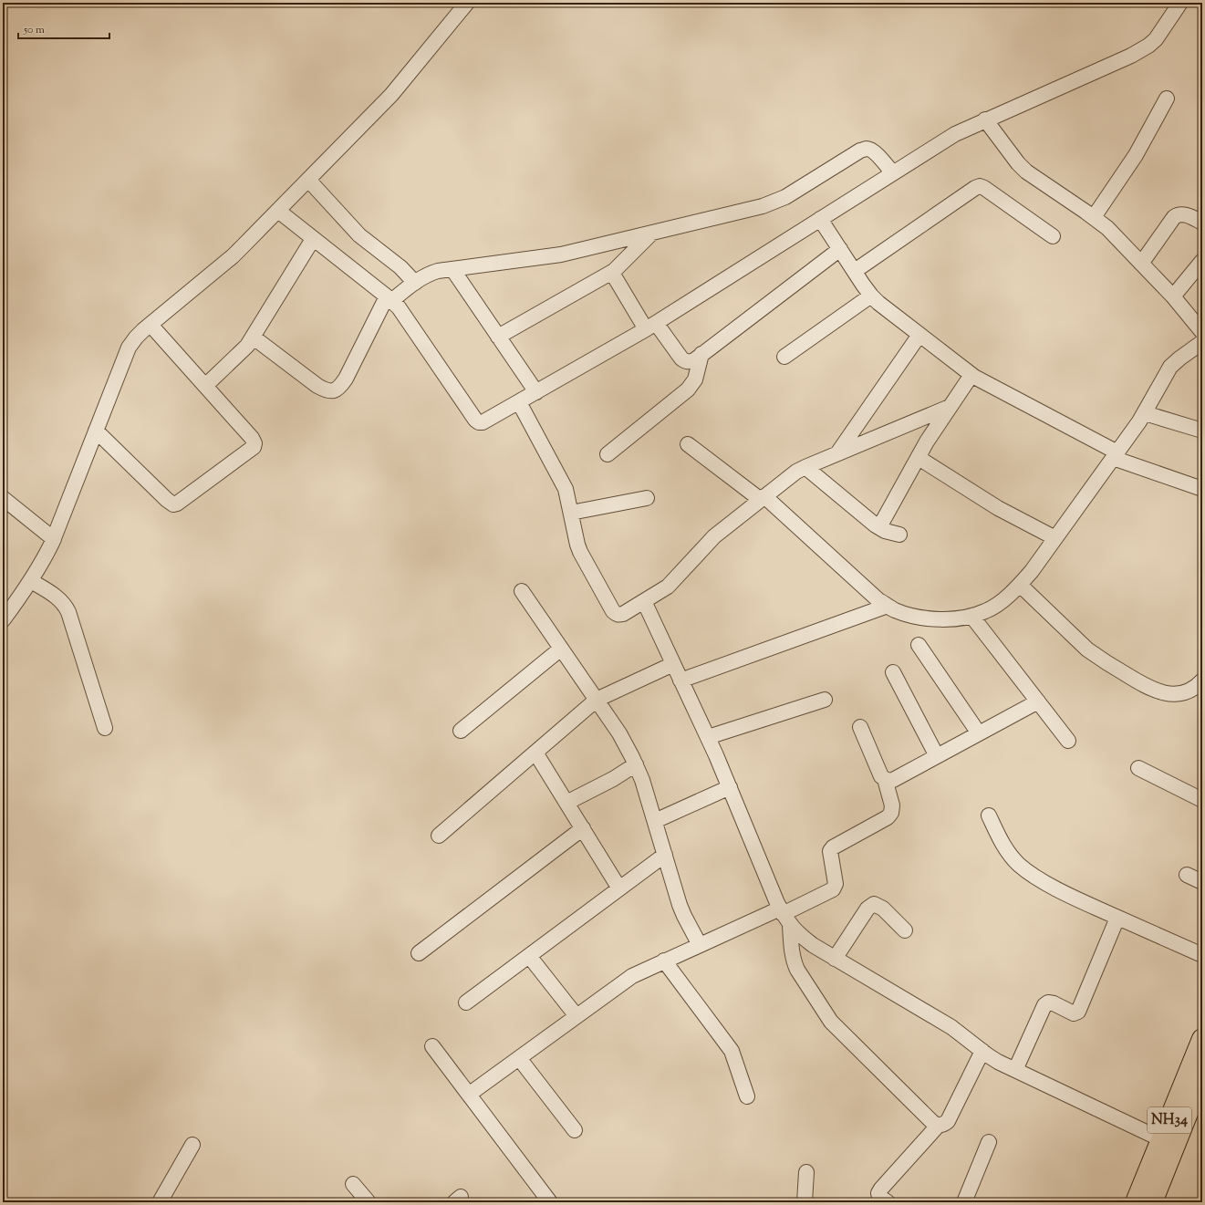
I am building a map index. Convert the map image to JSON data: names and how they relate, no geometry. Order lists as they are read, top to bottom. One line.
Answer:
{"streets":{"highway":["NH34"]},"scale_bar":"50 m"}
